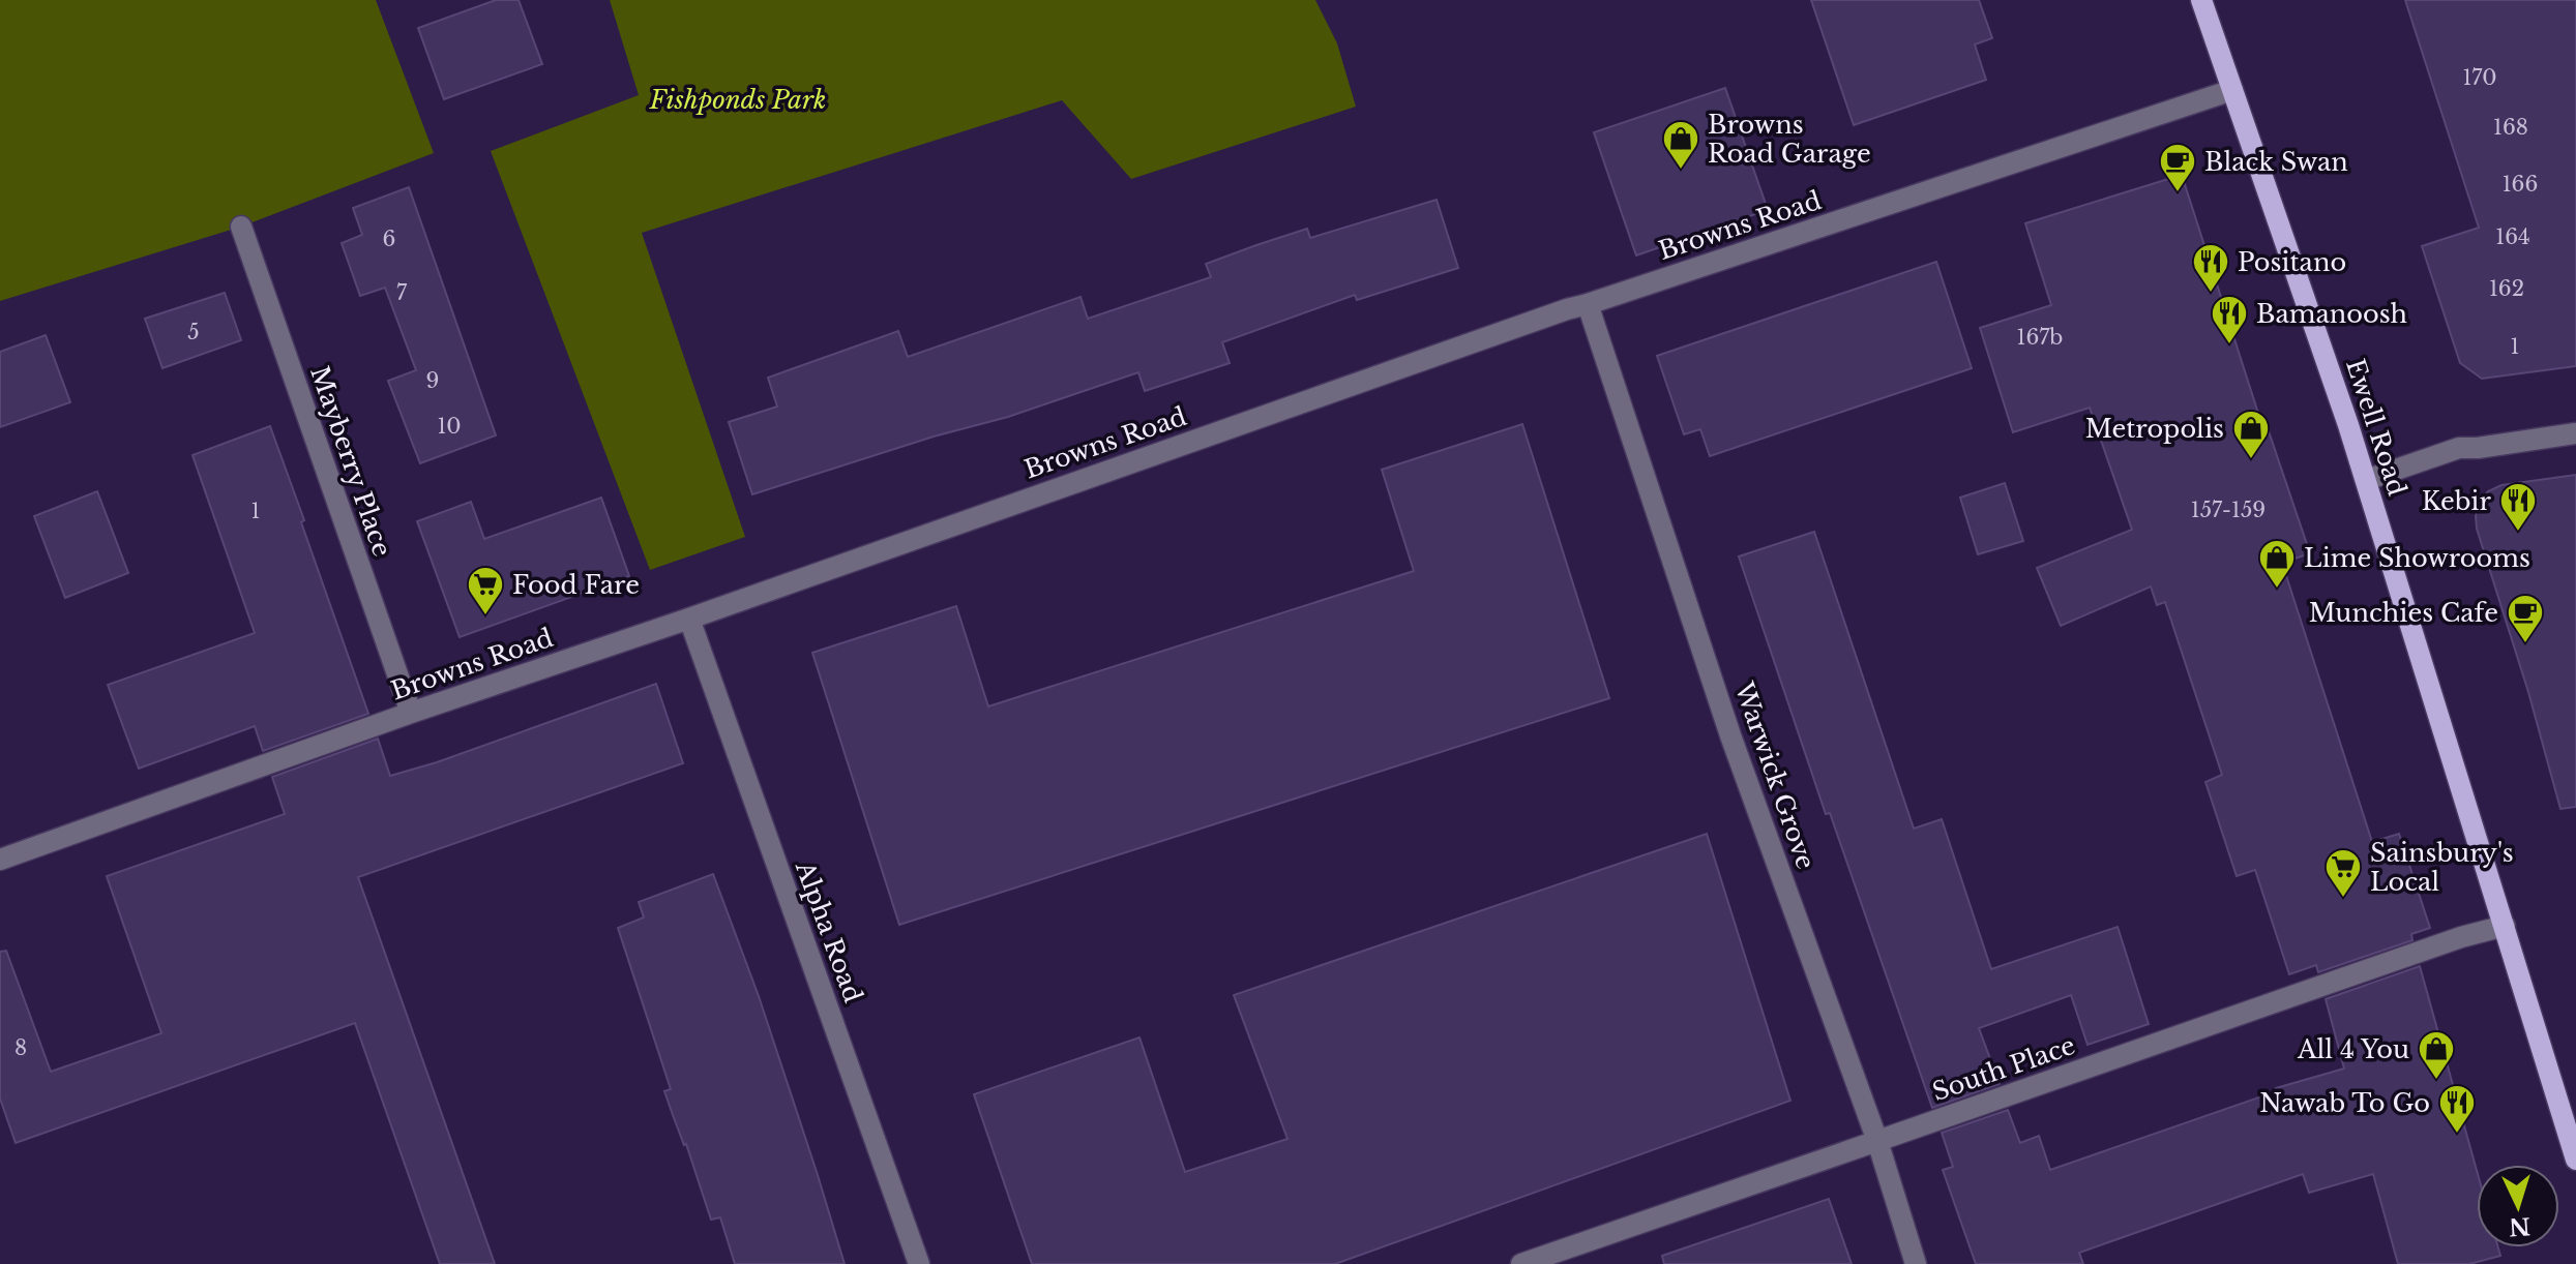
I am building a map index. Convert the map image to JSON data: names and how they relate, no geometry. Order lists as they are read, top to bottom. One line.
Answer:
{"streets":{"main road":["Ewell Road"],"street":["Browns Road","Mayberry Place","Warwick Grove","Alpha Road","South Place"]},"crossings":[["Browns Road","Ewell Road"],["Browns Road","Mayberry Place"],["Browns Road","Warwick Grove"],["Browns Road","Alpha Road"],["Ewell Road","South Place"],["Warwick Grove","South Place"]],"parks":["Fishponds Park"],"places":{"shop":["Browns Road Garage","Metropolis","Lime Showrooms","All 4 You"],"cafe":["Black Swan","Munchies Cafe"],"restaurant":["Positano","Bamanoosh","Kebir","Nawab To Go"],"supermarket":["Food Fare","Sainsbury's Local"]},"house_numbers":["170","168","166","164","6","162","7","5","167b","1","9","10","157-159","1","8"],"north":"bottom"}
